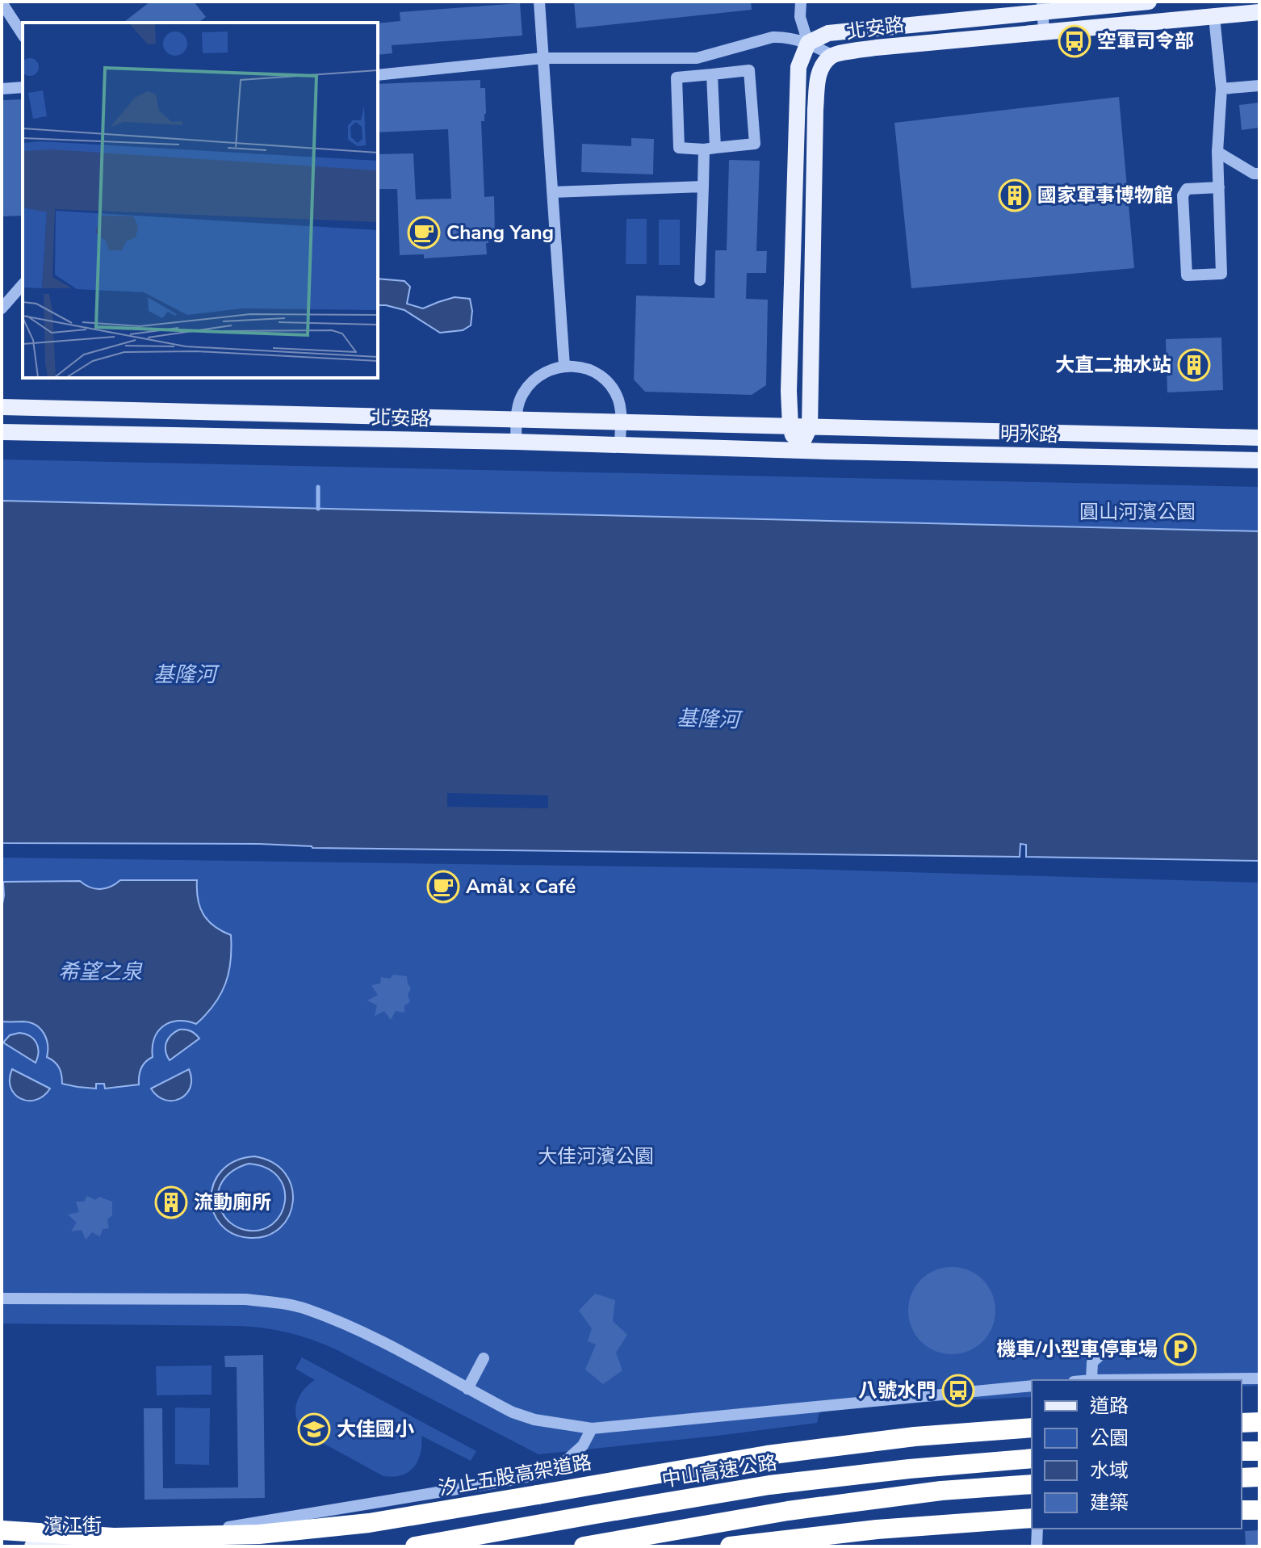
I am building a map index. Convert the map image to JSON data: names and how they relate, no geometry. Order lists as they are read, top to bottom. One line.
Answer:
{"streets":{"highway":["中山高速公路","汐止五股高架道路"],"main road":["北安路","明水路","濱江街"]},"crossings":[["北安路","明水路"]],"water":["基隆河","希望之泉"],"parks":["圓山河濱公園","大佳河濱公園"],"places":{"bus stop":["空軍司令部","八號水門"],"building":["國家軍事博物館","大直二抽水站","流動廁所"],"cafe":["Chang Yang","Amål x Café"],"parking":["機車/小型車停車場"],"school or university":["大佳國小"]},"legend":["道路","公園","水域","建築"]}
